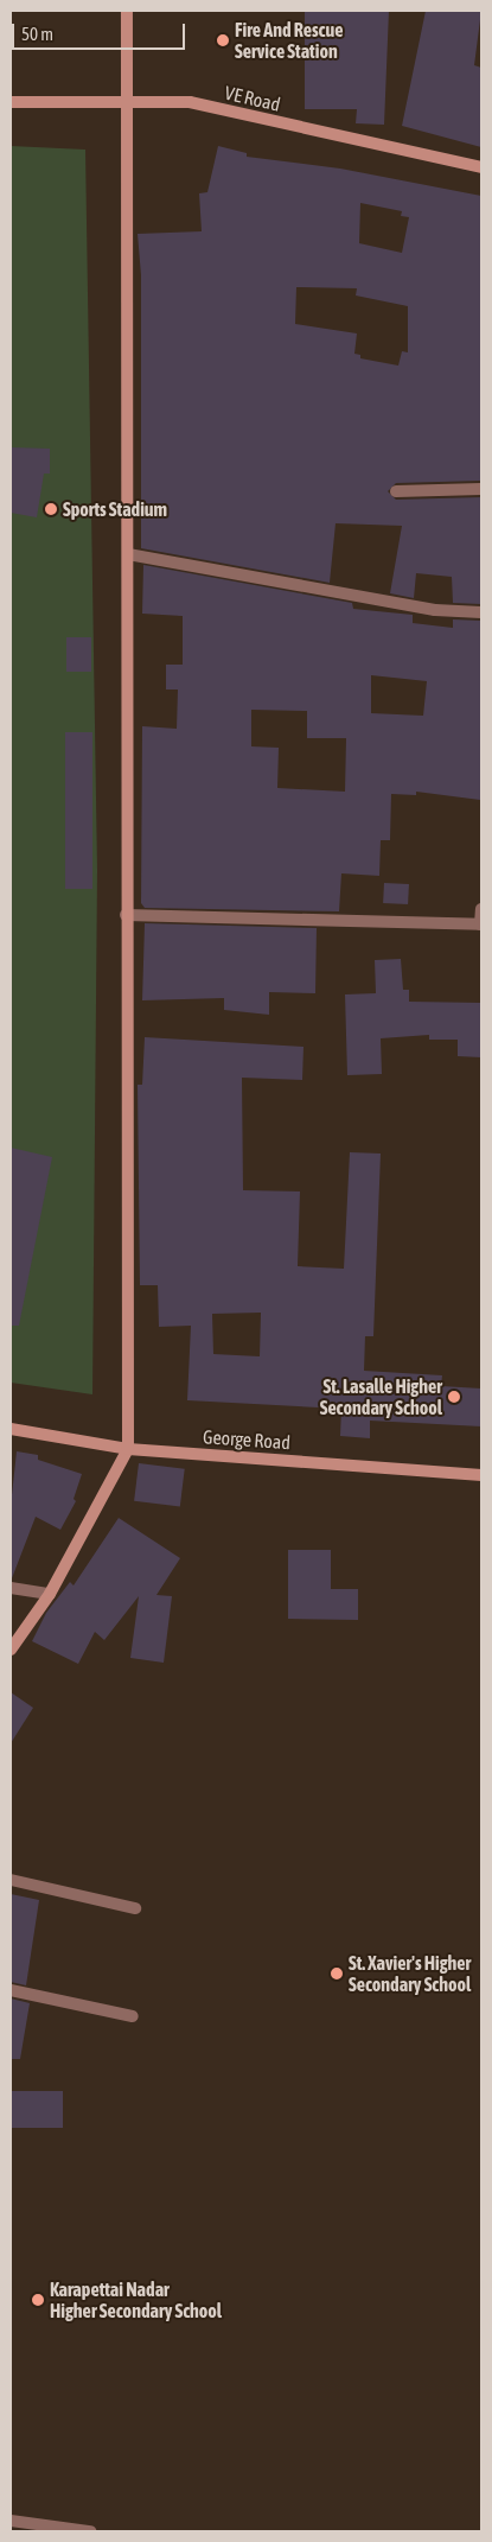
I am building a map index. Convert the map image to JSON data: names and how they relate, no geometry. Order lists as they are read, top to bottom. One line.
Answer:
{"streets":{"main road":["VE Road","George Road"]},"places":["Fire And Rescue Service Station","Sports Stadium","St. Lasalle Higher Secondary School","St. Xavier's Higher Secondary School","Karapettai Nadar Higher Secondary School"],"scale_bar":"50 m"}
